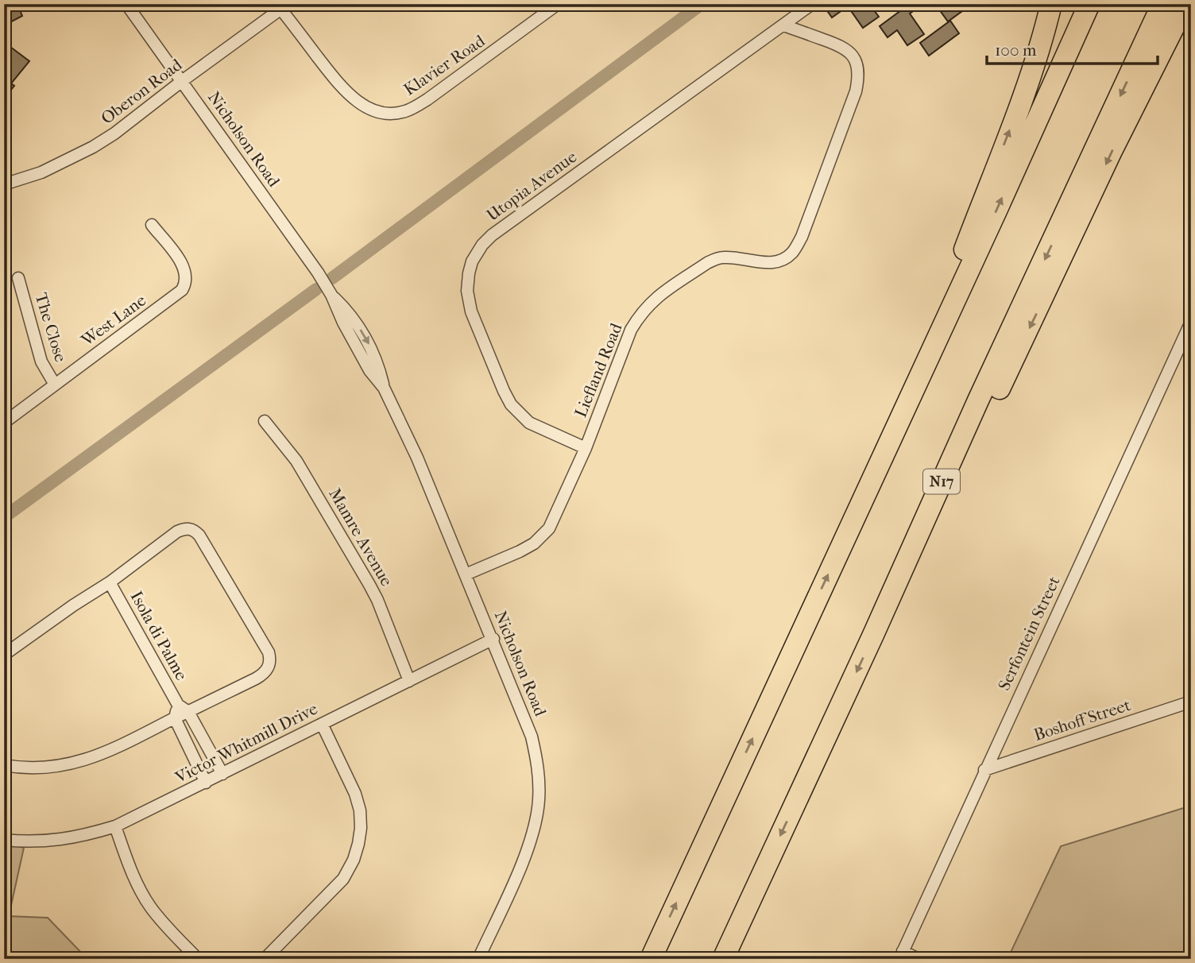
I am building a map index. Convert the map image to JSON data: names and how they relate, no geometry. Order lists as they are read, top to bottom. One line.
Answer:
{"streets":{"highway":["N17"],"street":["Klavier Road","Oberon Road","Nicholson Road","Utopia Avenue","West Lane","The Close","Liefland Road","Mamre Avenue","Serfontein Street","Isola di Palme","Boshoff Street","Victor Whitmill Drive"]},"crossings":[["Klavier Road","Oberon Road"],["Oberon Road","Nicholson Road"],["Nicholson Road","Liefland Road"],["Nicholson Road","Victor Whitmill Drive"],["Utopia Avenue","Liefland Road"],["West Lane","The Close"],["Mamre Avenue","Victor Whitmill Drive"],["Serfontein Street","Boshoff Street"],["Isola di Palme","Victor Whitmill Drive"]],"scale_bar":"100 m"}
